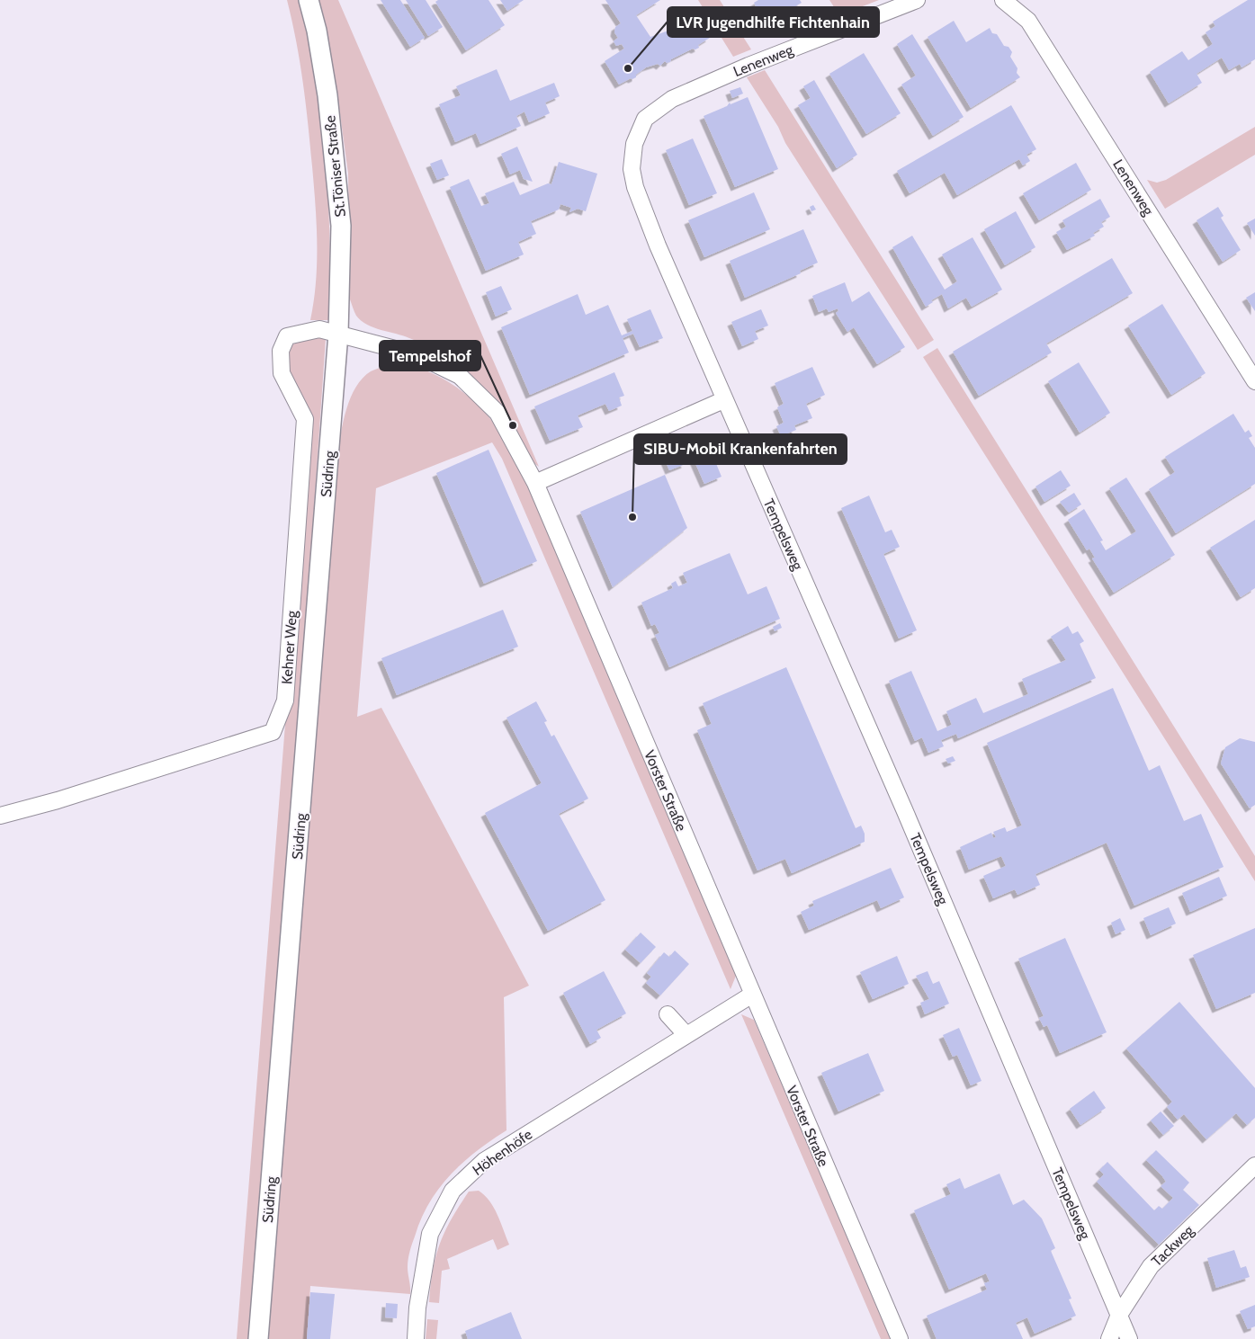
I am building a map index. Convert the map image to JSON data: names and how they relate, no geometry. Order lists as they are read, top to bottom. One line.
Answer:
{"streets":{"main road":["St.Töniser Straße","Südring"],"street":["Lenenweg","Tempelsweg","Kehner Weg","Vorster Straße","Höhenhöfe","Tackweg"]},"crossings":[["Lenenweg","Tempelsweg"],["St.Töniser Straße","Südring"],["St.Töniser Straße","Kehner Weg"],["St.Töniser Straße","Vorster Straße"],["Südring","Kehner Weg"],["Südring","Vorster Straße"],["Tempelsweg","Tackweg"],["Kehner Weg","Vorster Straße"],["Vorster Straße","Höhenhöfe"]],"places":["LVR Jugendhilfe Fichtenhain","Tempelshof","SIBU-Mobil Krankenfahrten"]}
